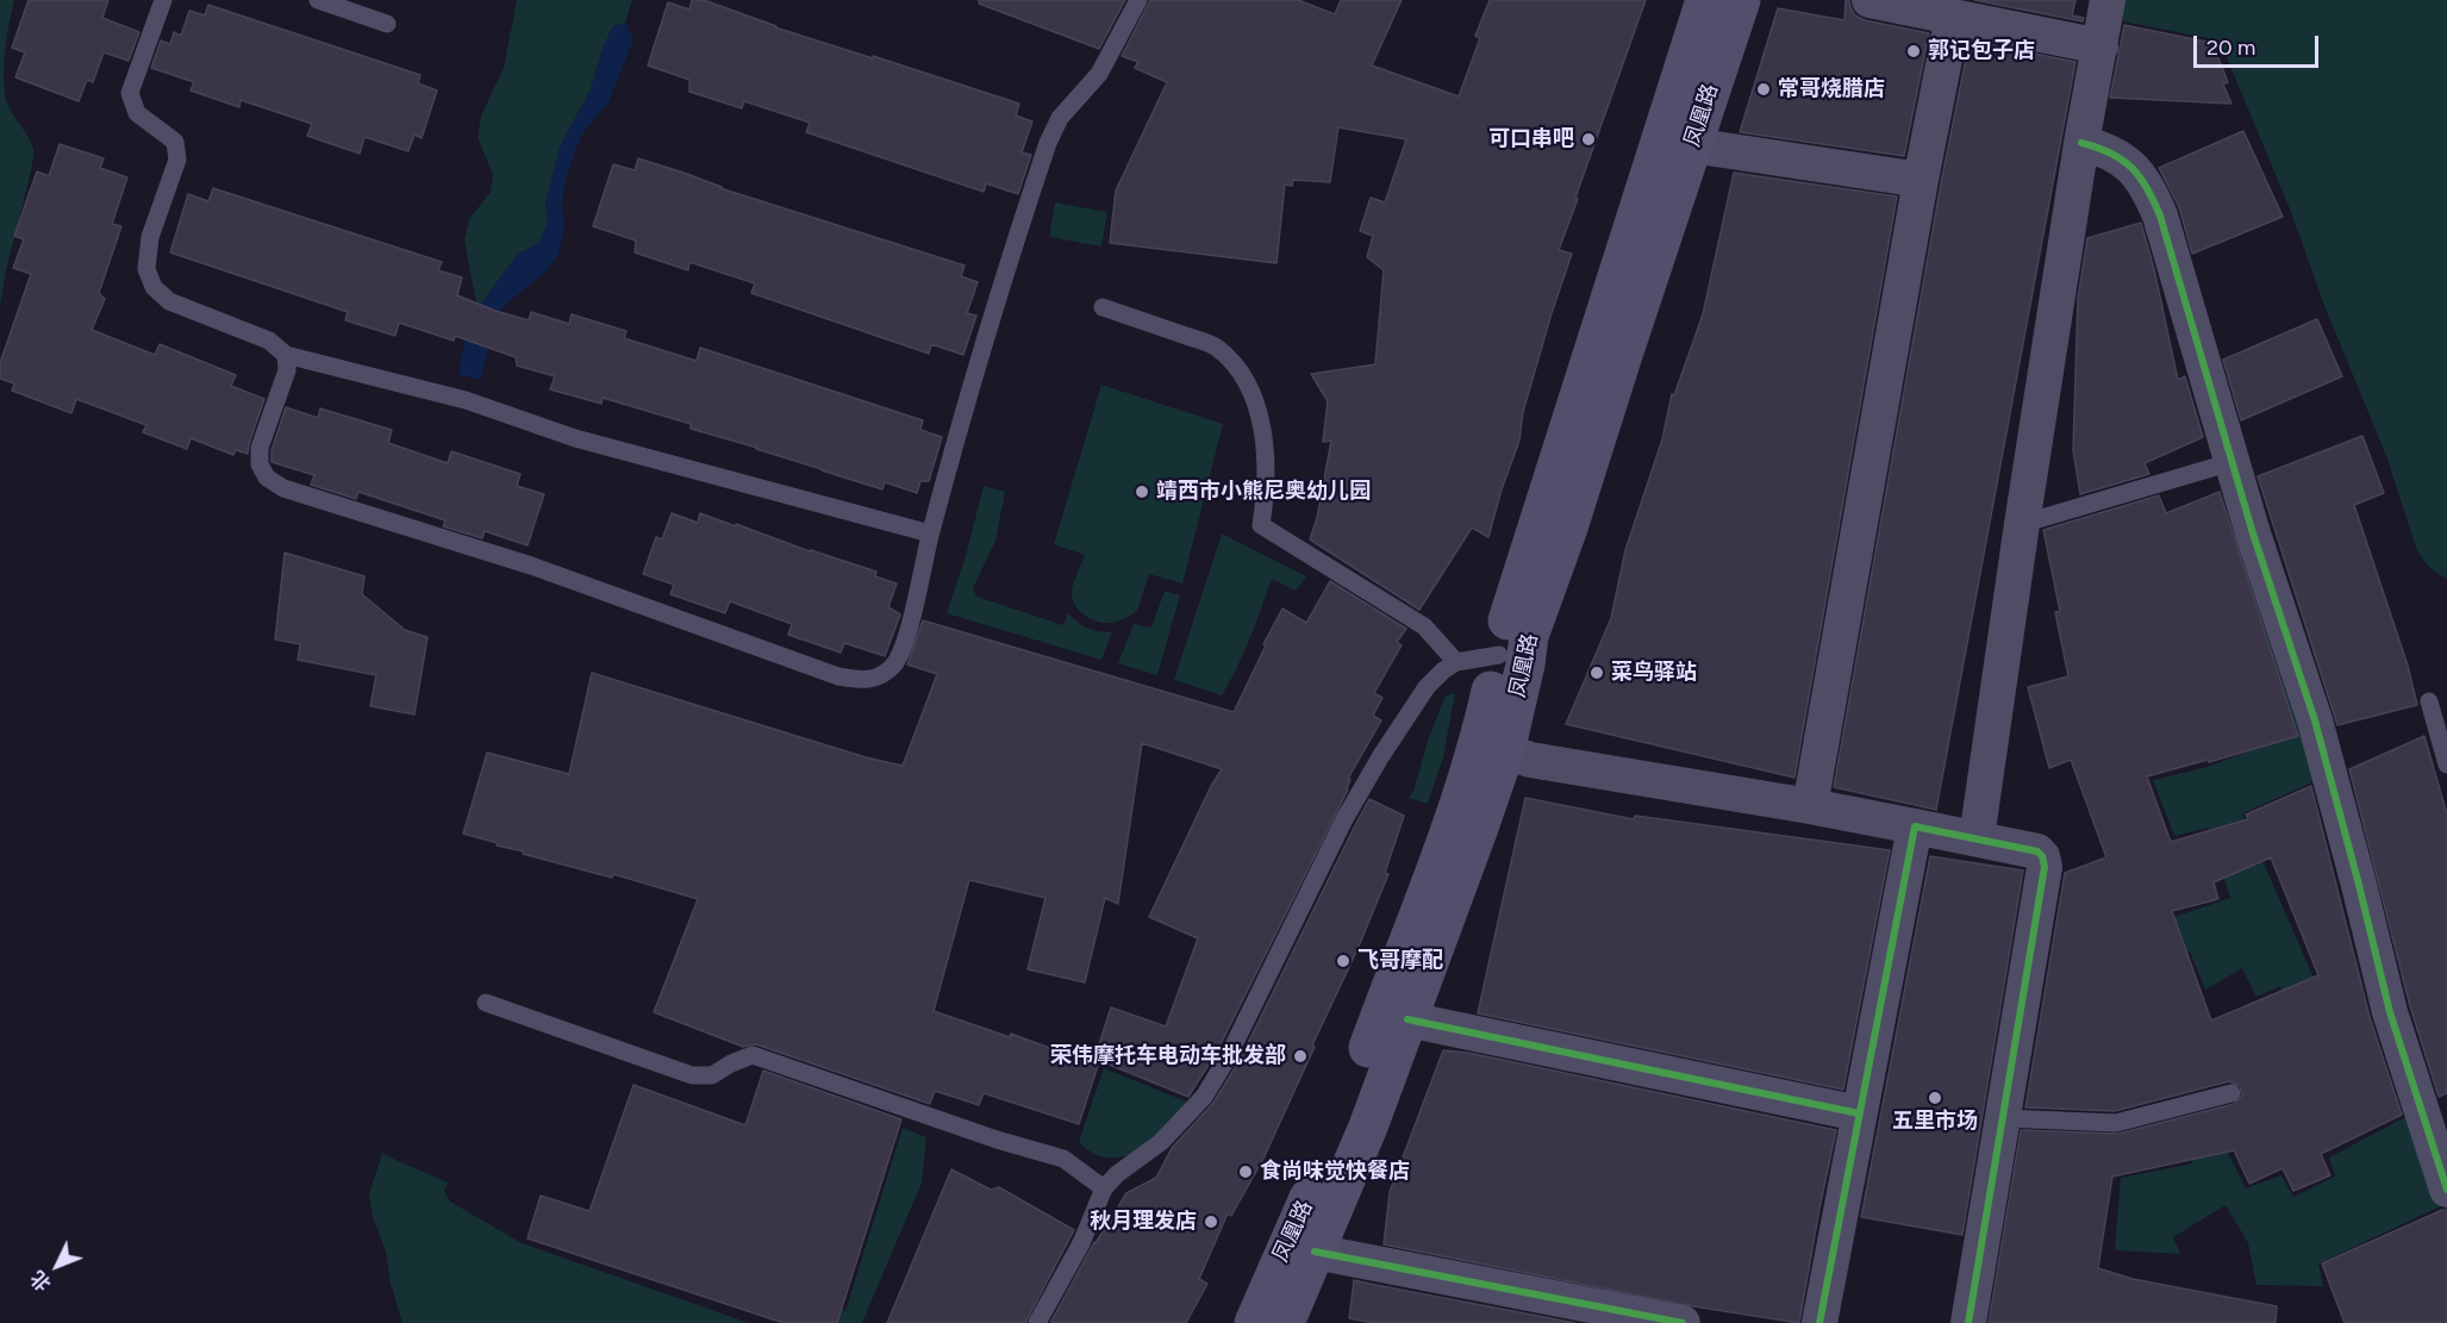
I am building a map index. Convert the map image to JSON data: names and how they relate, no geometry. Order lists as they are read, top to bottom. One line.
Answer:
{"streets":{"main road":["凤凰路"]},"places":["郭记包子店","常哥烧腊店","可口串吧","靖西市小熊尼奥幼儿园","菜鸟驿站","飞哥摩配","荣伟摩托车电动车批发部","五里市场","食尚味觉快餐店","秋月理发店"],"scale_bar":"20 m","north":"bottom left"}
